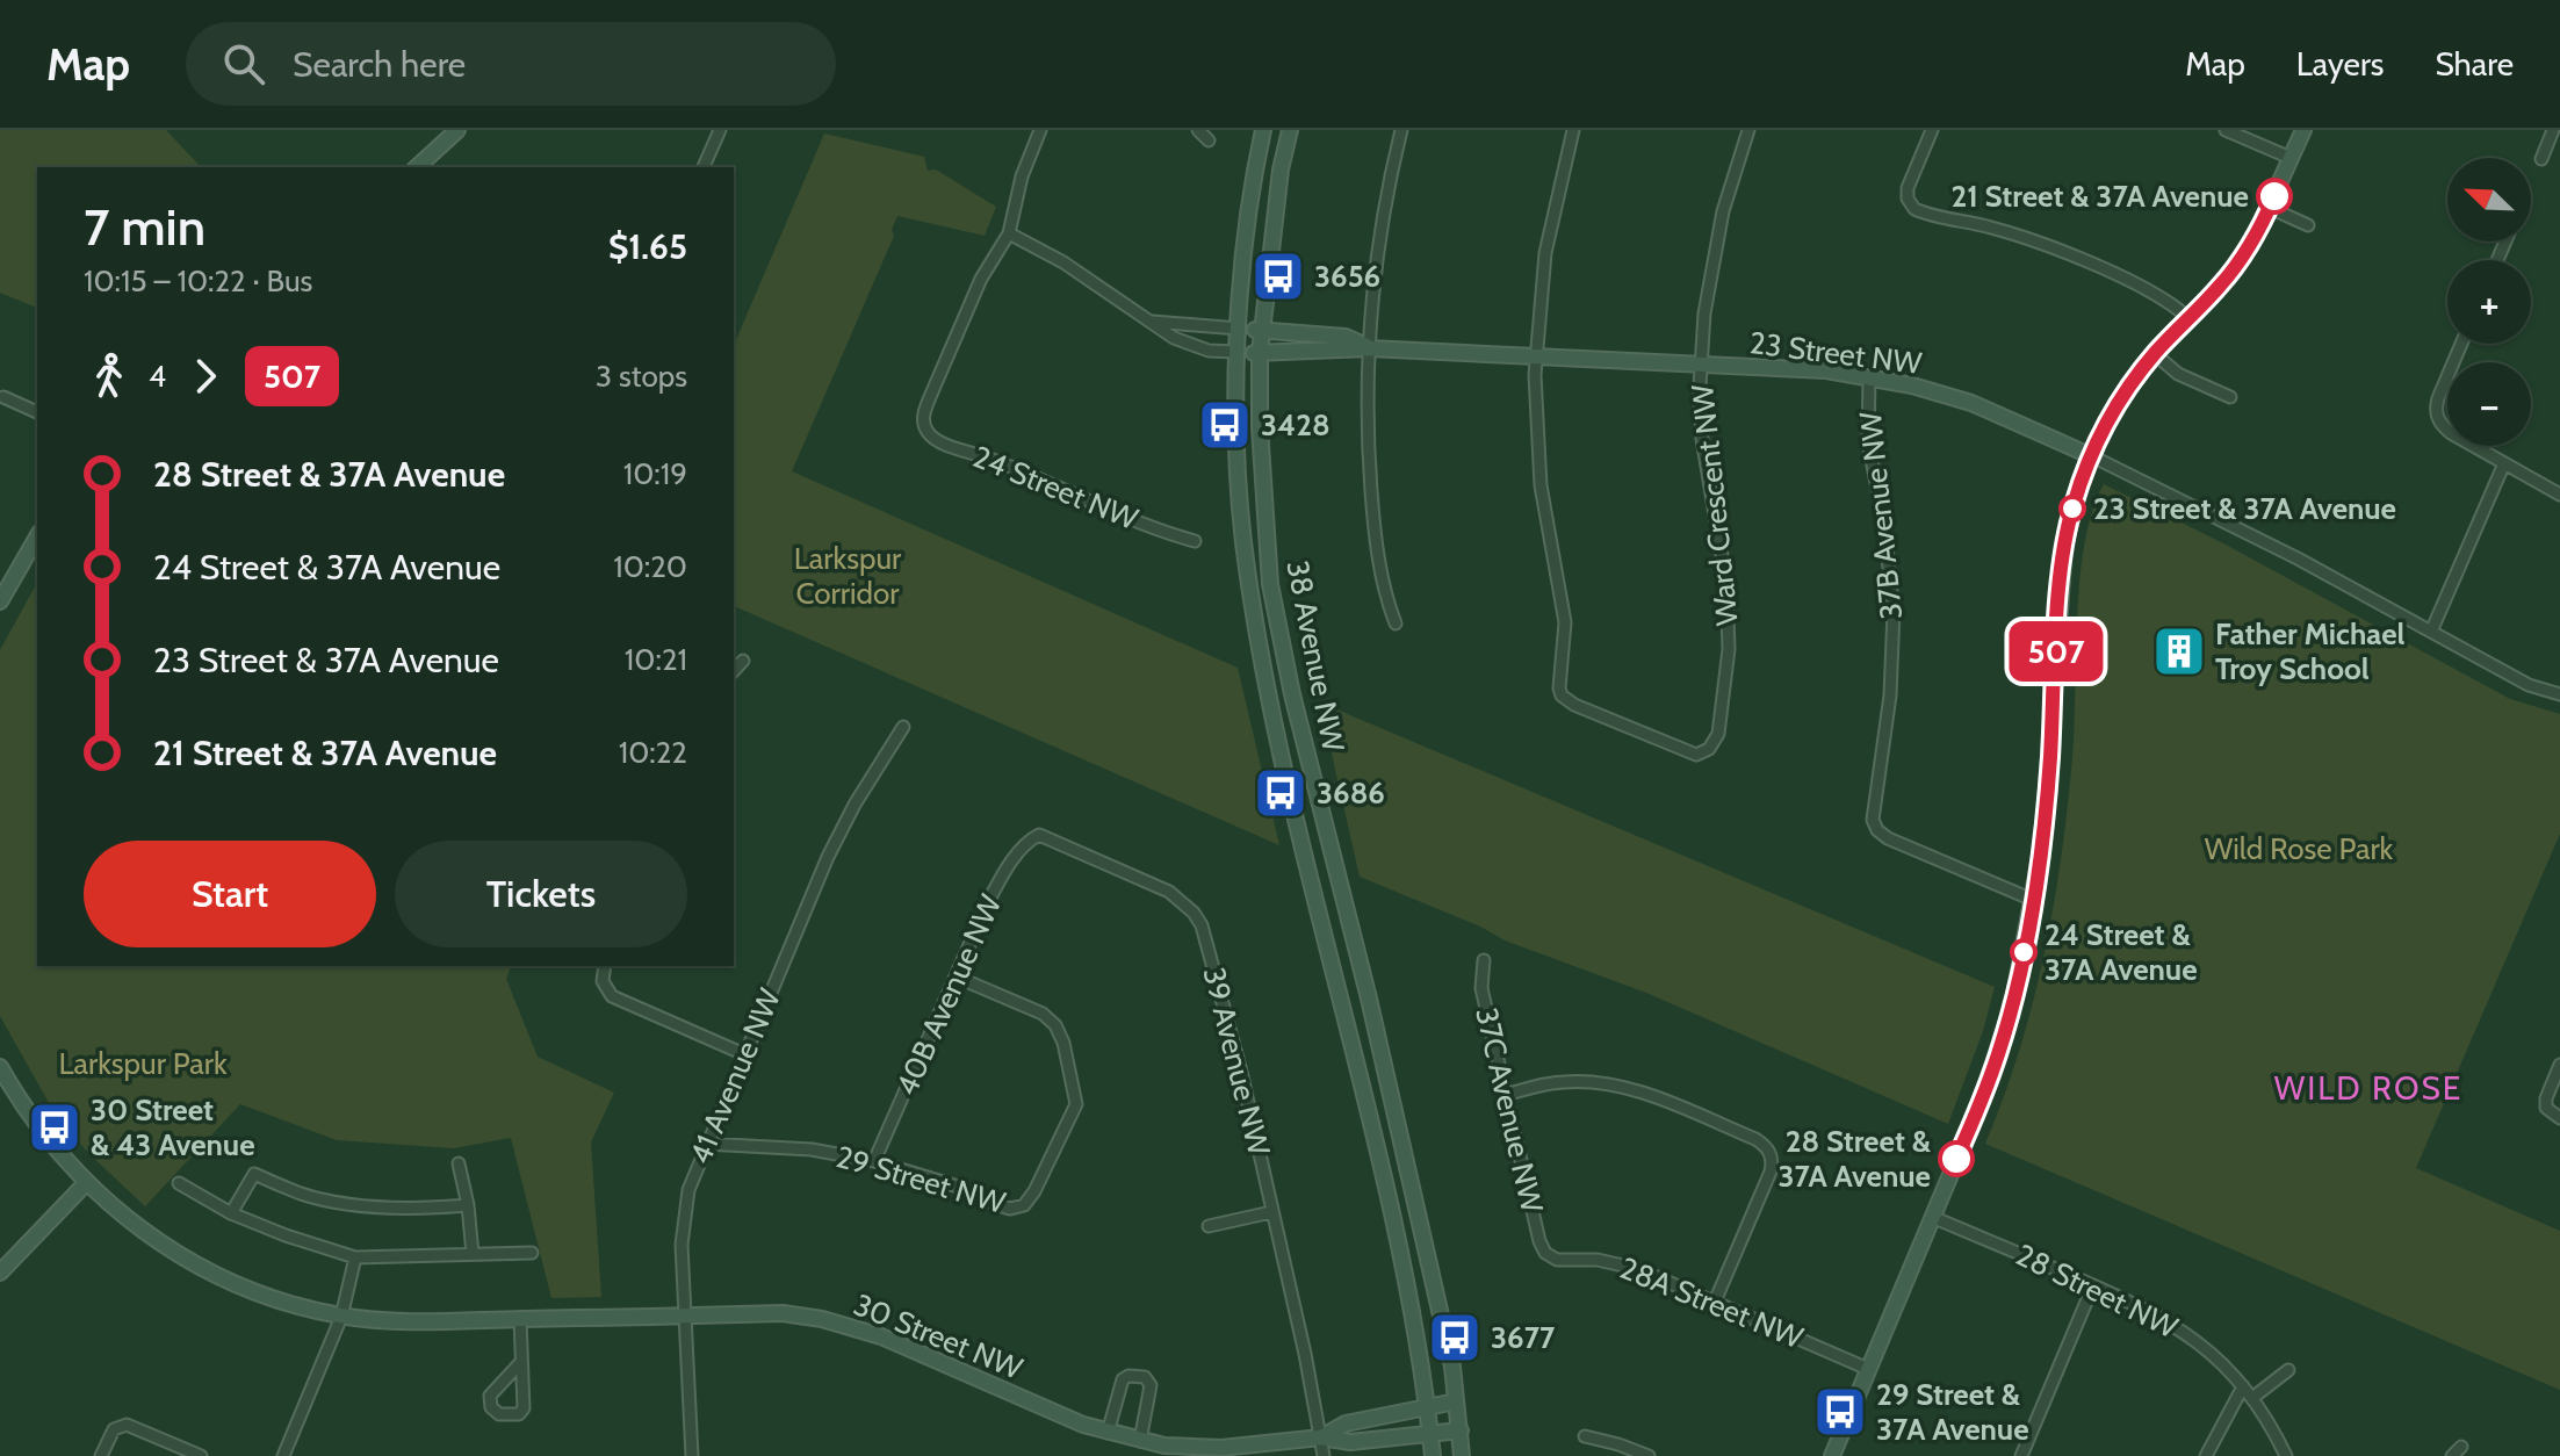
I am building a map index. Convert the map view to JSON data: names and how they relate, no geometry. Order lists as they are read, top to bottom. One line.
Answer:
{"streets":{"street":["23 Street NW","24 Street NW","Ward Crescent NW","37B Avenue NW","38 Avenue NW","40B Avenue NW","39 Avenue NW","41 Avenue NW","37C Avenue NW","29 Street NW","28 Street NW","28A Street NW","30 Street NW"]},"crossings":[["23 Street NW","24 Street NW"],["23 Street NW","Ward Crescent NW"],["23 Street NW","37B Avenue NW"],["23 Street NW","38 Avenue NW"],["38 Avenue NW","30 Street NW"],["40B Avenue NW","39 Avenue NW"],["40B Avenue NW","29 Street NW"],["39 Avenue NW","30 Street NW"],["41 Avenue NW","29 Street NW"],["41 Avenue NW","30 Street NW"],["37C Avenue NW","28A Street NW"]],"districts":["WILD ROSE"],"parks":["Larkspur Corridor","Wild Rose Park","Larkspur Park"],"places":{"other":["21 Street & 37A Avenue","23 Street & 37A Avenue","24 Street & 37A Avenue","28 Street & 37A Avenue"],"bus stop":["3656","3428","3686","30 Street & 43 Avenue","3677","29 Street & 37A Avenue"],"building":["Father Michael Troy School"]},"lines":["bus line 507"],"north":"top left","page":{"header":"Map","search":"Search here","nav":["Map","Layers","Share"],"on_map":"507","map_buttons":["+","−"],"heading":["7 min","10:15 – 10:22 · Bus","$1.65"],"legs":["4","507","3 stops"],"list":[{"name":"28 Street & 37A Avenue","value":"10:19"},{"name":"24 Street & 37A Avenue","value":"10:20"},{"name":"23 Street & 37A Avenue","value":"10:21"},{"name":"21 Street & 37A Avenue","value":"10:22"}],"buttons":["Start","Tickets"]}}
